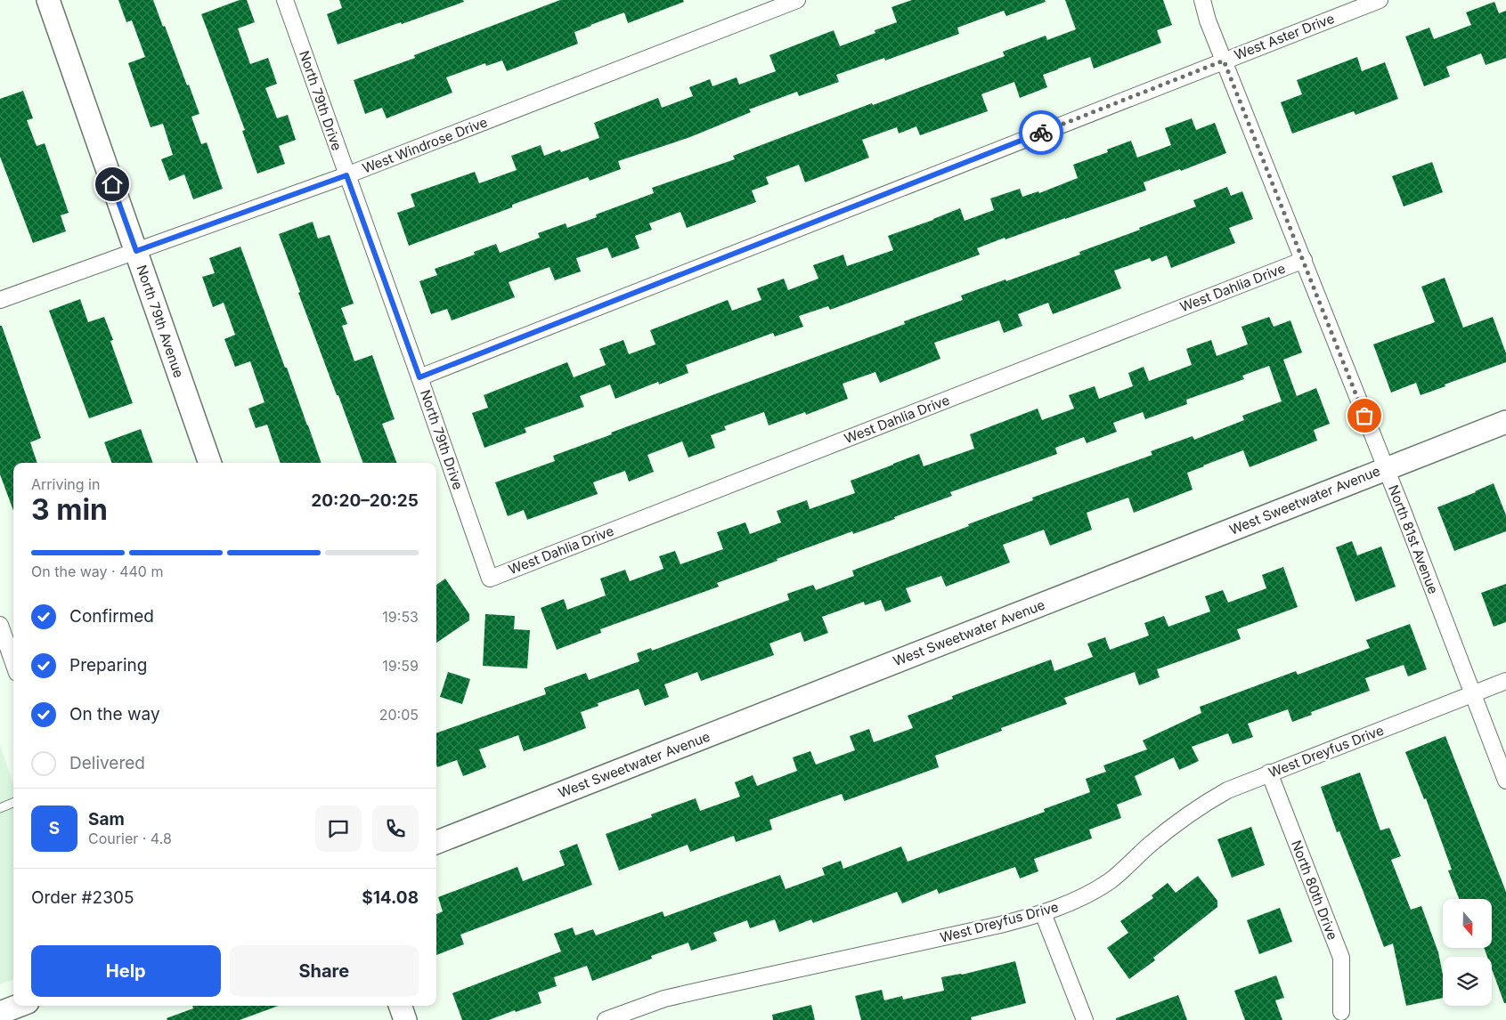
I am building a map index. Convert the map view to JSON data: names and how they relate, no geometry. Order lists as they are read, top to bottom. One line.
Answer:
{"streets":{"street":["West Aster Drive","North 79th Drive","West Windrose Drive","West Dahlia Drive","North 79th Avenue","West Sweetwater Avenue","North 81st Avenue","West Dreyfus Drive","North 80th Drive"]},"crossings":[["West Aster Drive","North 79th Drive"],["West Aster Drive","North 81st Avenue"],["North 79th Drive","West Windrose Drive"],["North 79th Drive","West Dahlia Drive"],["West Windrose Drive","North 79th Avenue"],["West Dahlia Drive","North 81st Avenue"],["West Sweetwater Avenue","North 81st Avenue"],["North 81st Avenue","West Dreyfus Drive"],["West Dreyfus Drive","North 80th Drive"]],"north":"bottom","page":{"heading":["3 min","Arriving in","20:20–20:25"],"panel":["Sam","Courier · 4.8","Order #2305","$14.08"],"bar":"On the way · 440 m","list":[["Confirmed","19:53"],["Preparing","19:59"],["On the way","20:05"],"Delivered"],"round":"S","buttons":["Help","Share"]}}
